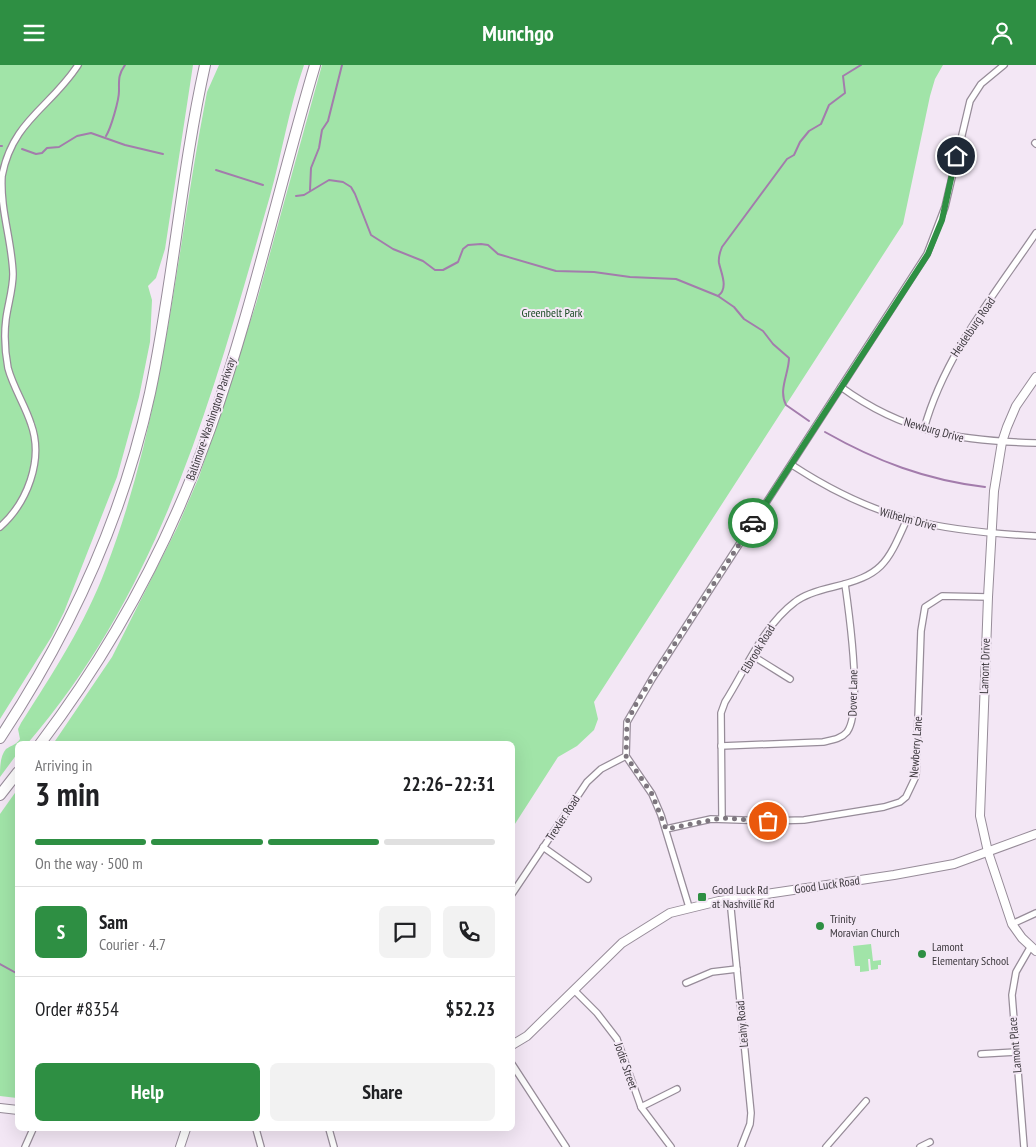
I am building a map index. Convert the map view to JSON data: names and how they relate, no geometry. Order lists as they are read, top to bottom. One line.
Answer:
{"streets":{"highway":["Baltimore-Washington Parkway"],"street":["Heidelburg Road","Newburg Drive","Wilhelm Drive","Elbrook Road","Lamont Drive","Dover Lane","Newberry Lane","Trexler Road","Good Luck Road","Leahy Road","Lamont Place","Jodie Street"]},"crossings":[["Heidelburg Road","Newburg Drive"],["Newburg Drive","Lamont Drive"],["Wilhelm Drive","Elbrook Road"],["Wilhelm Drive","Lamont Drive"],["Elbrook Road","Dover Lane"],["Elbrook Road","Newberry Lane"],["Lamont Drive","Newberry Lane"],["Lamont Drive","Good Luck Road"],["Lamont Drive","Lamont Place"],["Good Luck Road","Leahy Road"],["Good Luck Road","Jodie Street"]],"parks":["Greenbelt Park"],"places":{"transit":["Good Luck Rd at Nashville Rd"],"other":["Trinity Moravian Church","Lamont Elementary School"]},"page":{"header":"Munchgo","heading":["3 min","Arriving in","22:26–22:31"],"panel":["Sam","Courier · 4.7","Order #8354","$52.23"],"bar":"On the way · 500 m","round":"S","buttons":["Help","Share"]}}
